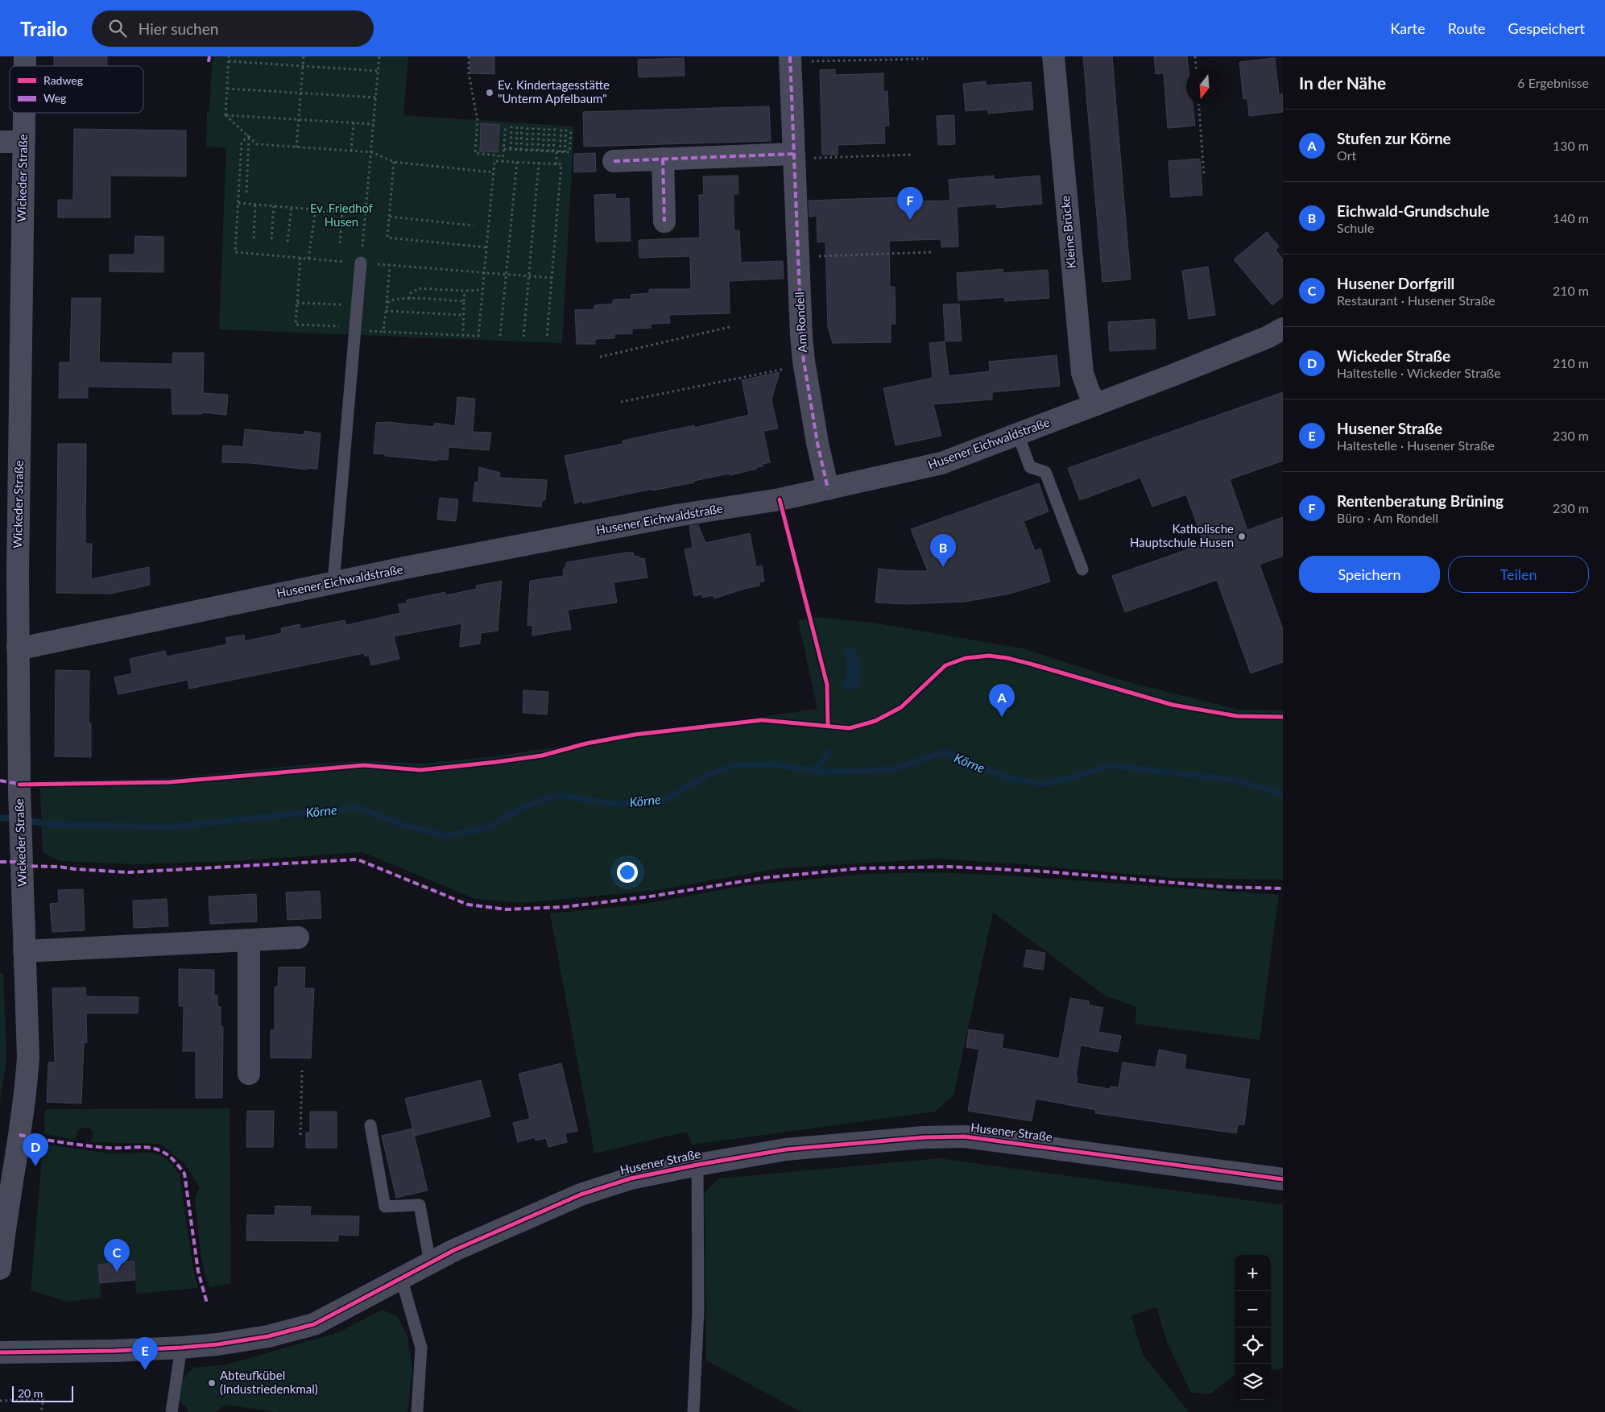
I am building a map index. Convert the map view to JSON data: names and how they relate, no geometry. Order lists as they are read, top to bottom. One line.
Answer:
{"streets":{"street":["Wickeder Straße","Kleine Brücke","Am Rondell","Husener Eichwaldstraße","Husener Straße"]},"crossings":[["Wickeder Straße","Husener Eichwaldstraße"],["Kleine Brücke","Husener Eichwaldstraße"],["Am Rondell","Husener Eichwaldstraße"]],"water":["Körne"],"parks":["Ev. Friedhof Husen"],"places":["Ev. Kindertagesstätte \"Unterm Apfelbaum\"","Katholische Hauptschule Husen","Abteufkübel (Industriedenkmal)"],"legend":["Radweg","Weg"],"scale_bar":"20 m","north":"bottom","page":{"header":"Trailo","search":"Hier suchen","nav":["Karte","Route","Gespeichert"],"heading":["In der Nähe","6 Ergebnisse"],"list":[{"mark":"A","name":"Stufen zur Körne","note":"Ort","value":"130 m"},{"mark":"B","name":"Eichwald-Grundschule","note":"Schule","value":"140 m"},{"mark":"C","name":"Husener Dorfgrill","note":"Restaurant · Husener Straße","value":"210 m"},{"mark":"D","name":"Wickeder Straße","note":"Haltestelle · Wickeder Straße","value":"210 m"},{"mark":"E","name":"Husener Straße","note":"Haltestelle · Husener Straße","value":"230 m"},{"mark":"F","name":"Rentenberatung Brüning","note":"Büro · Am Rondell","value":"230 m"}],"pins":["F","B","A","D","C","E"],"buttons":["Speichern","Teilen"],"map_buttons":["+","−"],"scale":"20 m"}}
